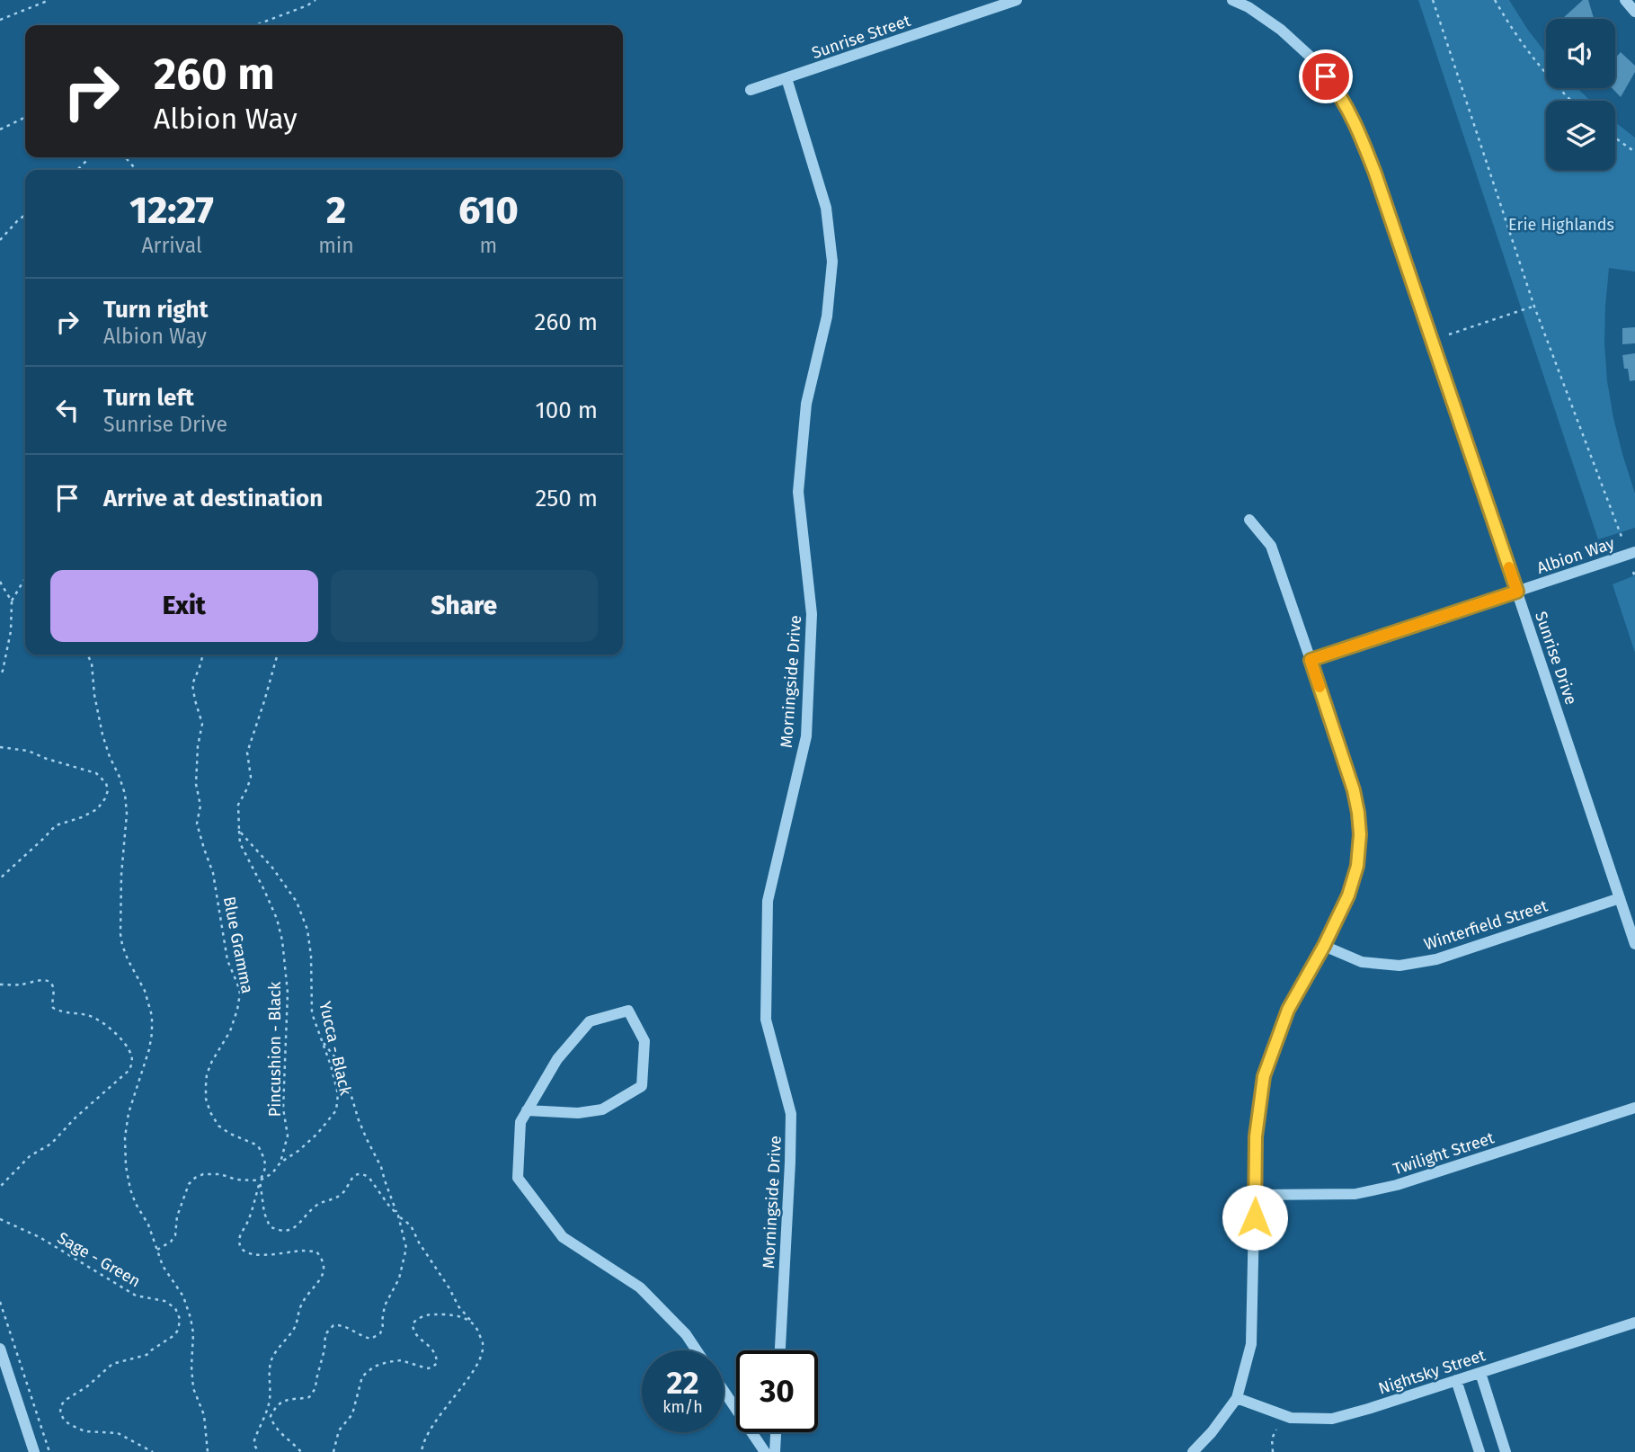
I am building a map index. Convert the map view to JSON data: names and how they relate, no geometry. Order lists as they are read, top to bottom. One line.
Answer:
{"streets":{"street":["Sunrise Street","Albion Way","Sunrise Drive","Morningside Drive","Winterfield Street","Twilight Street","Nightsky Street"],"path":["Blue Gramma","Yucca - Black","Pincushion - Black","Sage - Green"]},"crossings":[["Sunrise Street","Morningside Drive"],["Albion Way","Sunrise Drive"],["Sunrise Drive","Winterfield Street"],["Blue Gramma","Yucca - Black"],["Yucca - Black","Pincushion - Black"]],"parks":["Erie Highlands"],"page":{"turn":["260 m","Albion Way"],"eta":["12:27","Arrival","2","min","610","m"],"list":[{"name":"Turn right","note":"Albion Way","value":"260 m"},{"name":"Turn left","note":"Sunrise Drive","value":"100 m"},{"name":"Arrive at destination","value":"250 m"}],"buttons":["Exit","Share"],"speed":"22 km/h","limit":"30"}}
